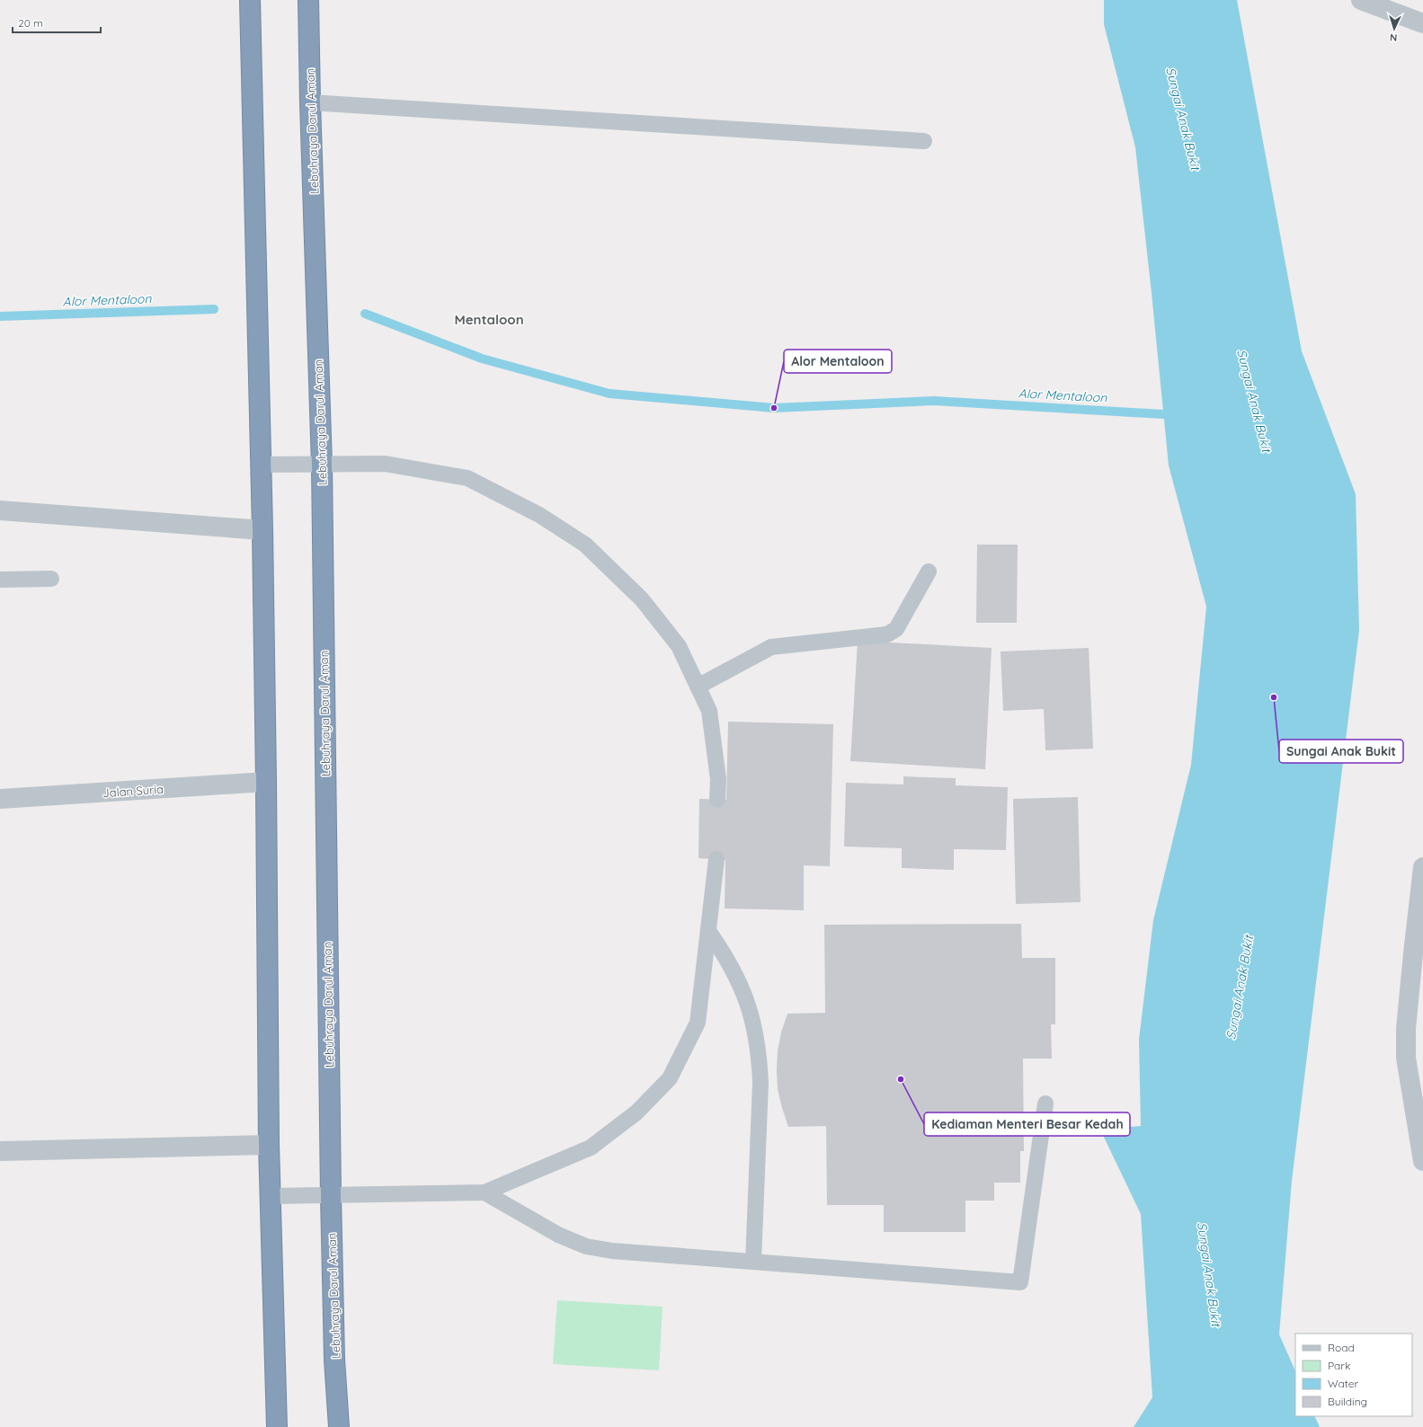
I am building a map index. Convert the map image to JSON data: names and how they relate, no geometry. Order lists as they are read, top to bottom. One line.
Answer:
{"streets":{"highway":["Lebuhraya Darul Aman"],"street":["Jalan Suria"]},"districts":["Mentaloon"],"water":["Sungai Anak Bukit","Alor Mentaloon"],"places":["Alor Mentaloon","Sungai Anak Bukit","Kediaman Menteri Besar Kedah"],"legend":["Road","Park","Water","Building"],"scale_bar":"20 m","north":"bottom"}
